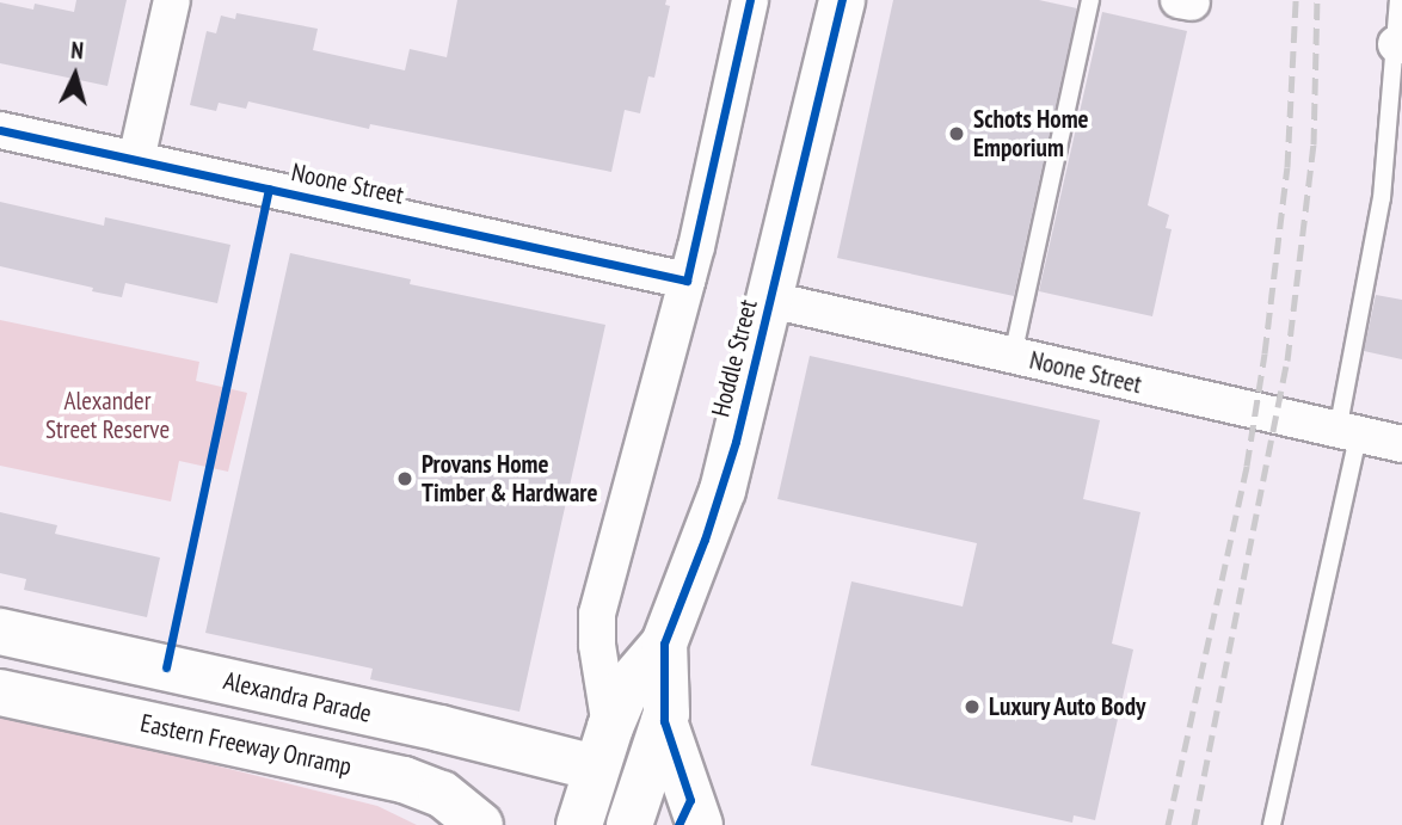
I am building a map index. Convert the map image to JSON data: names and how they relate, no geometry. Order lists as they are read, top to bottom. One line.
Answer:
{"streets":{"main road":["Hoddle Street","Alexandra Parade","Eastern Freeway Onramp"],"street":["Noone Street"]},"crossings":[["Noone Street","Hoddle Street"],["Hoddle Street","Alexandra Parade"]],"parks":["Alexander Street Reserve"],"places":["Schots Home Emporium","Provans Home Timber & Hardware","Luxury Auto Body"],"north":"top"}
